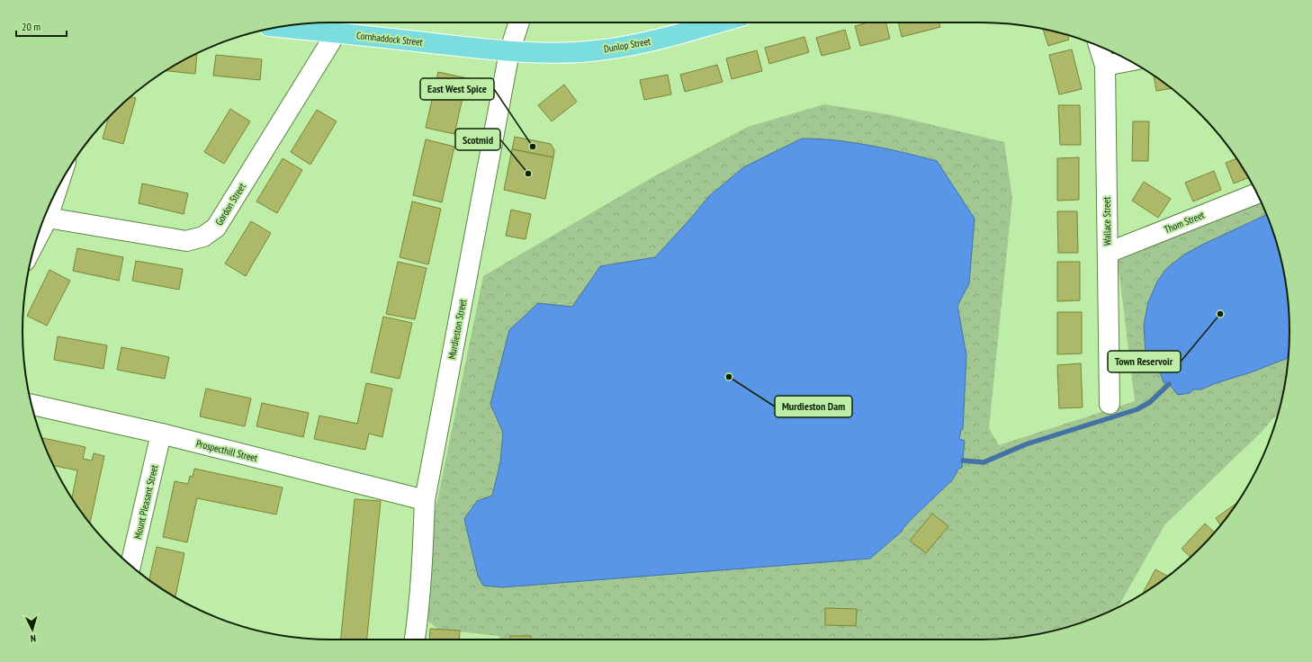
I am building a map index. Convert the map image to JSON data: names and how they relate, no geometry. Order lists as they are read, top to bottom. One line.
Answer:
{"streets":{"main road":["Cornhaddock Street","Dunlop Street"],"street":["Gordon Street","Wallace Street","Thom Street","Murdieston Street","Prospecthill Street","Mount Pleasant Street"]},"crossings":[["Cornhaddock Street","Dunlop Street"],["Cornhaddock Street","Gordon Street"],["Cornhaddock Street","Murdieston Street"],["Dunlop Street","Murdieston Street"],["Wallace Street","Thom Street"],["Murdieston Street","Prospecthill Street"],["Prospecthill Street","Mount Pleasant Street"]],"places":["East West Spice","Scotmid","Town Reservoir","Murdieston Dam"],"scale_bar":"20 m","north":"bottom"}
